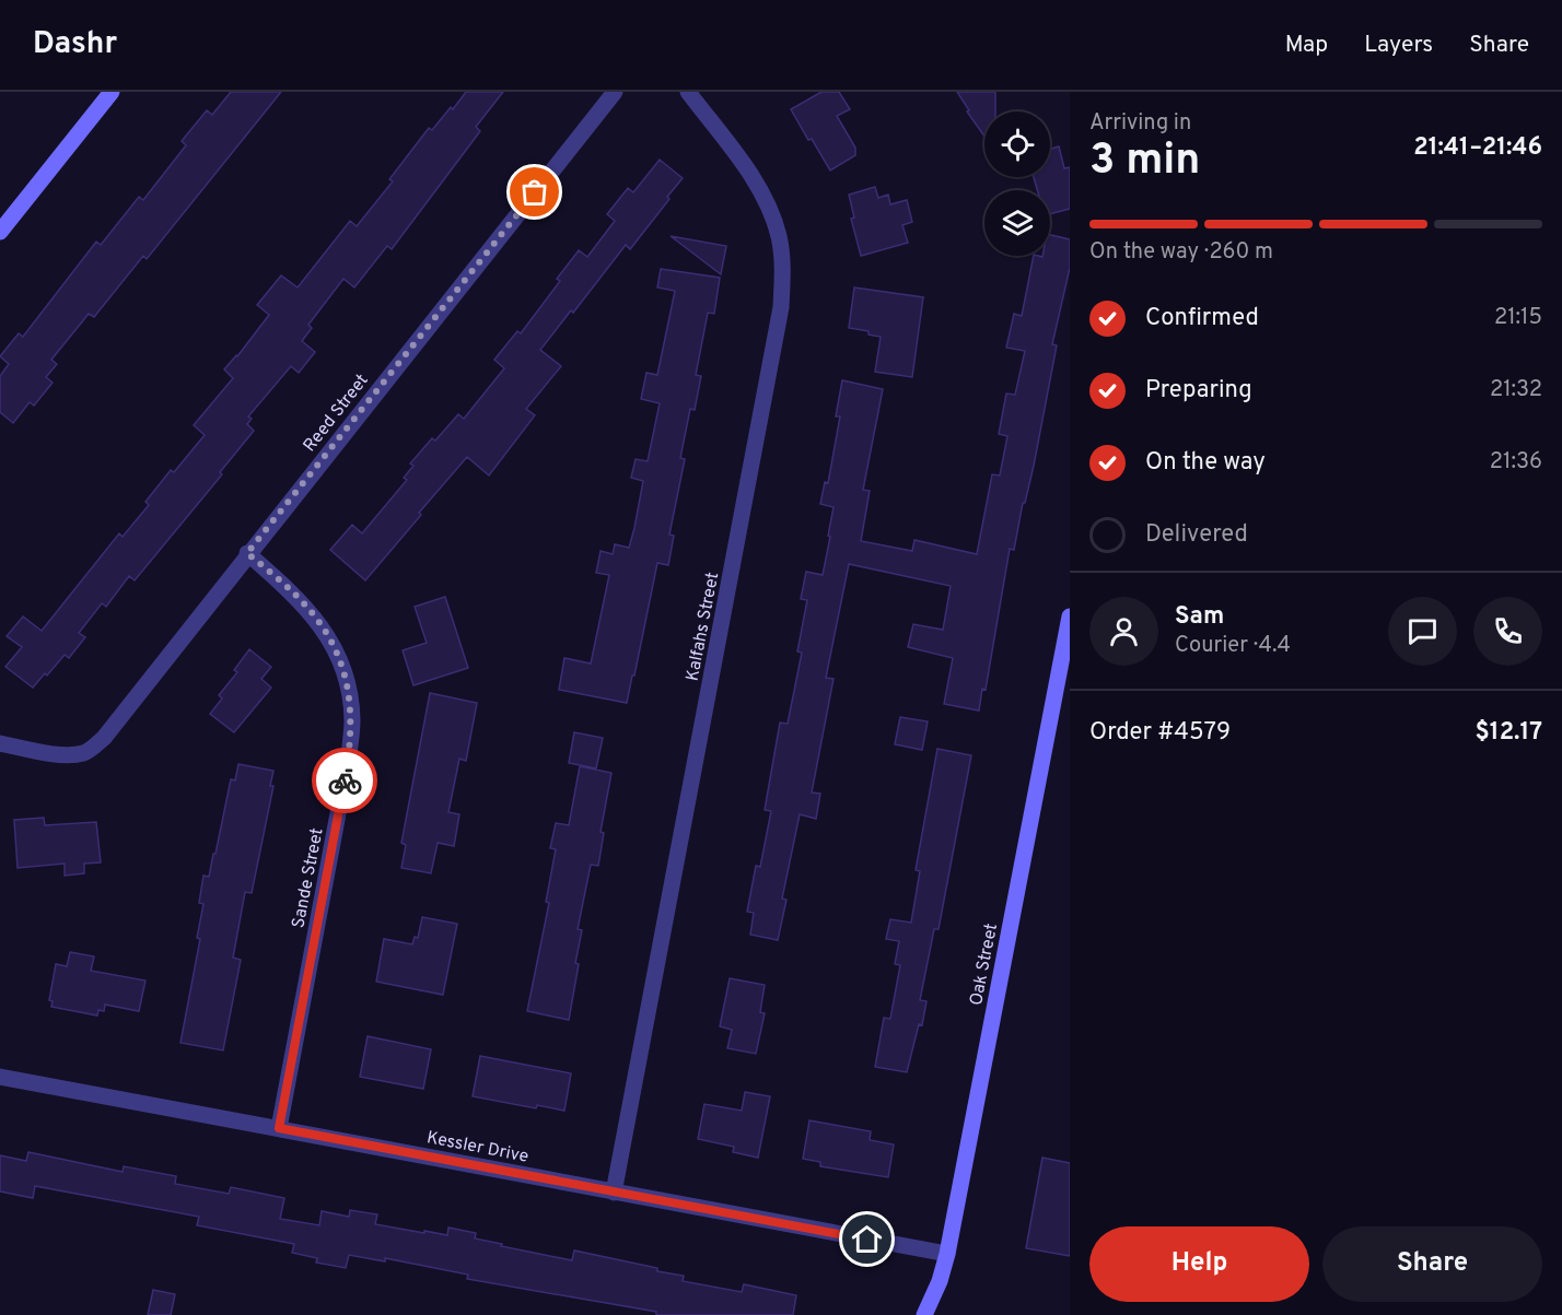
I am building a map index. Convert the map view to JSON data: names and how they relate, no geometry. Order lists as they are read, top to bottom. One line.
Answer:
{"streets":{"street":["Reed Street","Kalfahs Street","Sande Street","Oak Street","Kessler Drive"]},"crossings":[["Reed Street","Sande Street"],["Kalfahs Street","Kessler Drive"],["Sande Street","Kessler Drive"],["Oak Street","Kessler Drive"]],"page":{"header":"Dashr","nav":["Map","Layers","Share"],"heading":["3 min","Arriving in","21:41–21:46"],"panel":["Sam","Courier · 4.4","Order #4579","$12.17"],"bar":"On the way · 260 m","list":[["Confirmed","21:15"],["Preparing","21:32"],["On the way","21:36"],"Delivered"],"buttons":["Help","Share"]}}
